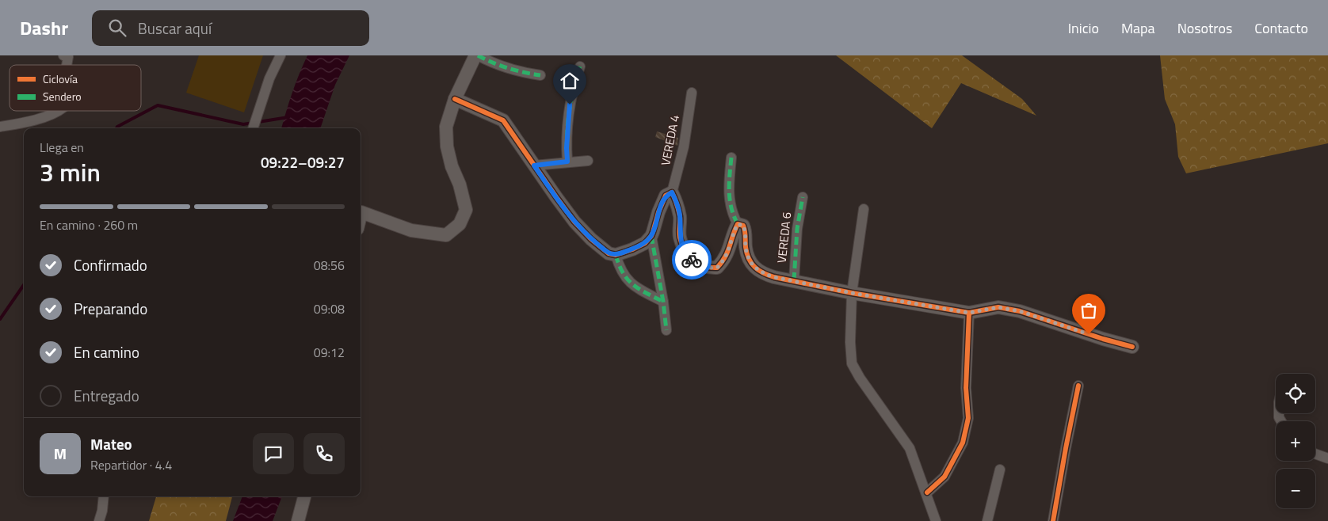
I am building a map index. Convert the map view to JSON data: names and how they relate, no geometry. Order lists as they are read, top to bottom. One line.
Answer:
{"streets":{"street":["VEREDA 4","VEREDA 6"]},"legend":["Ciclovía","Sendero"],"page":{"header":"Dashr","search":"Buscar aquí","nav":["Inicio","Mapa","Nosotros","Contacto"],"heading":["3 min","Llega en","09:22–09:27"],"panel":["Mateo","Repartidor · 4.4"],"bar":"En camino · 260 m","list":[["Confirmado","08:56"],["Preparando","09:08"],["En camino","09:12"],"Entregado"],"map_buttons":["+","−"],"round":"M"}}
